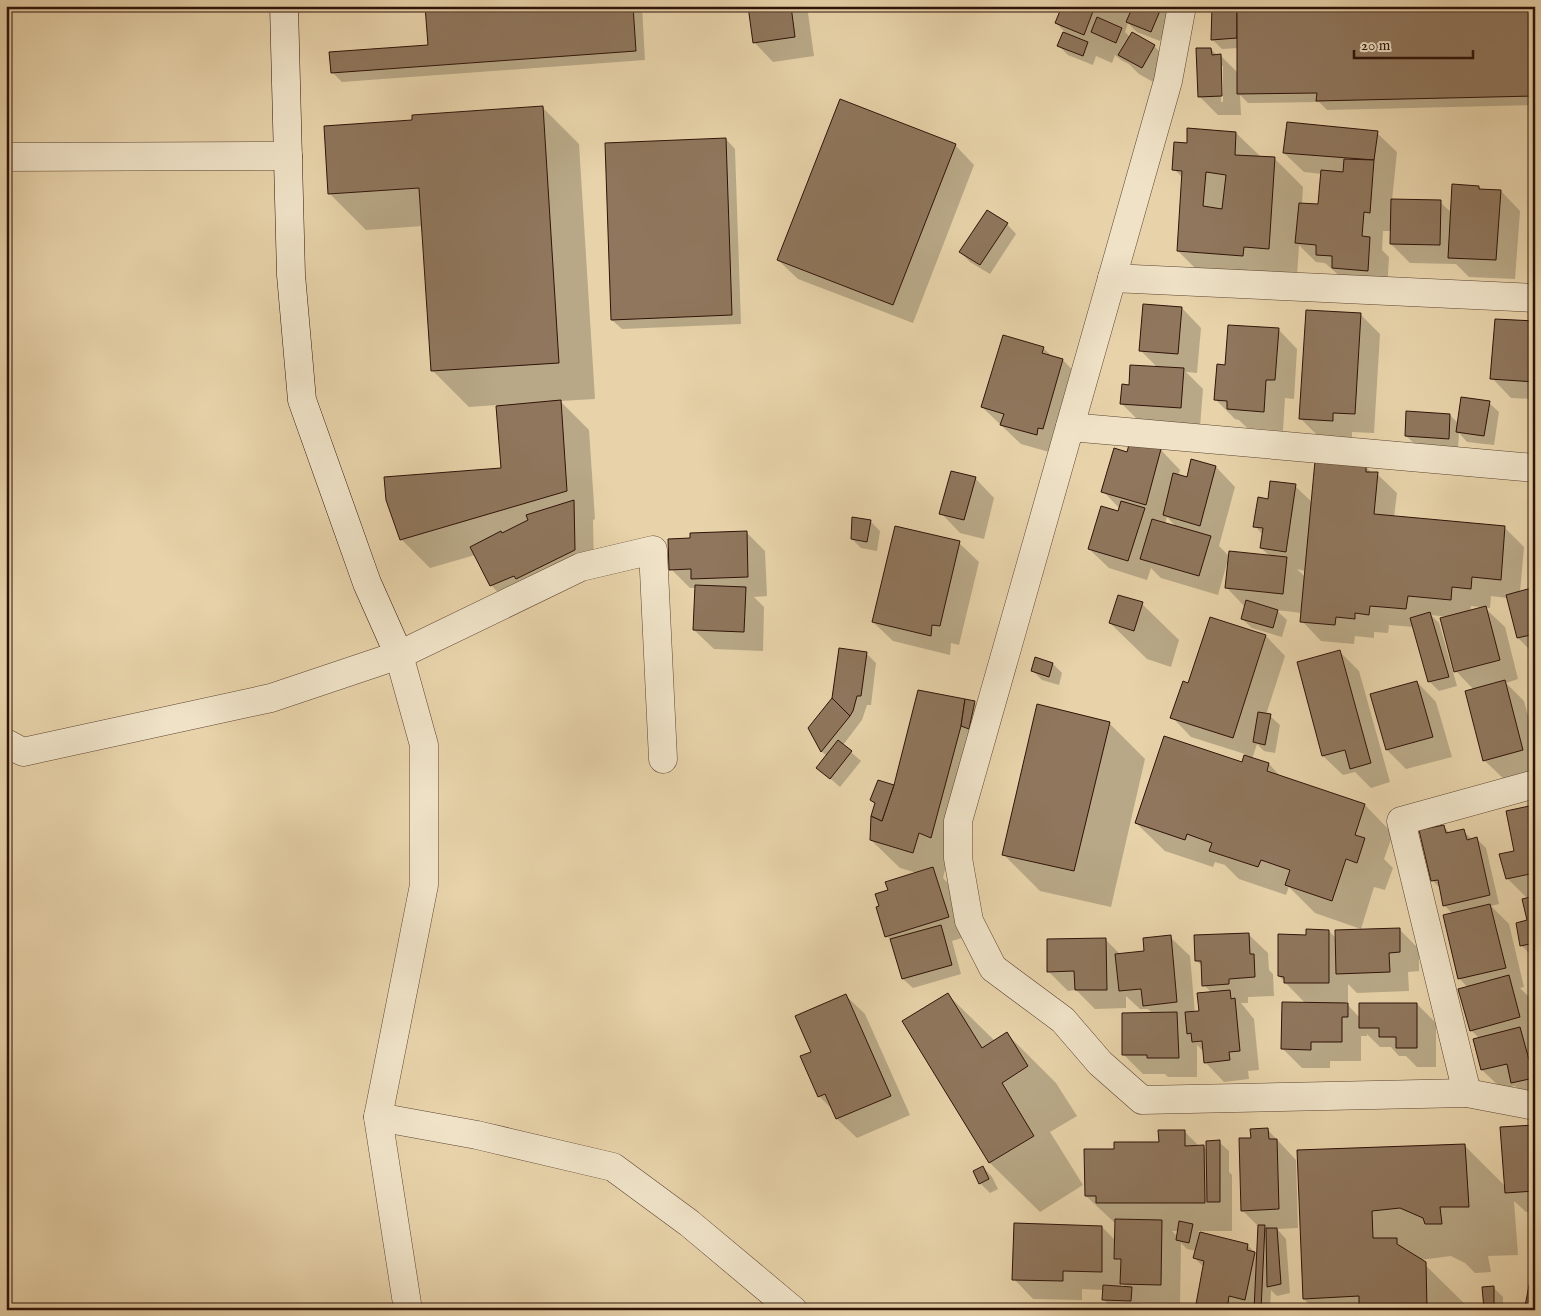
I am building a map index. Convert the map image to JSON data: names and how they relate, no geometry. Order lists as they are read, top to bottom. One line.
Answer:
{"scale_bar":"20 m"}
